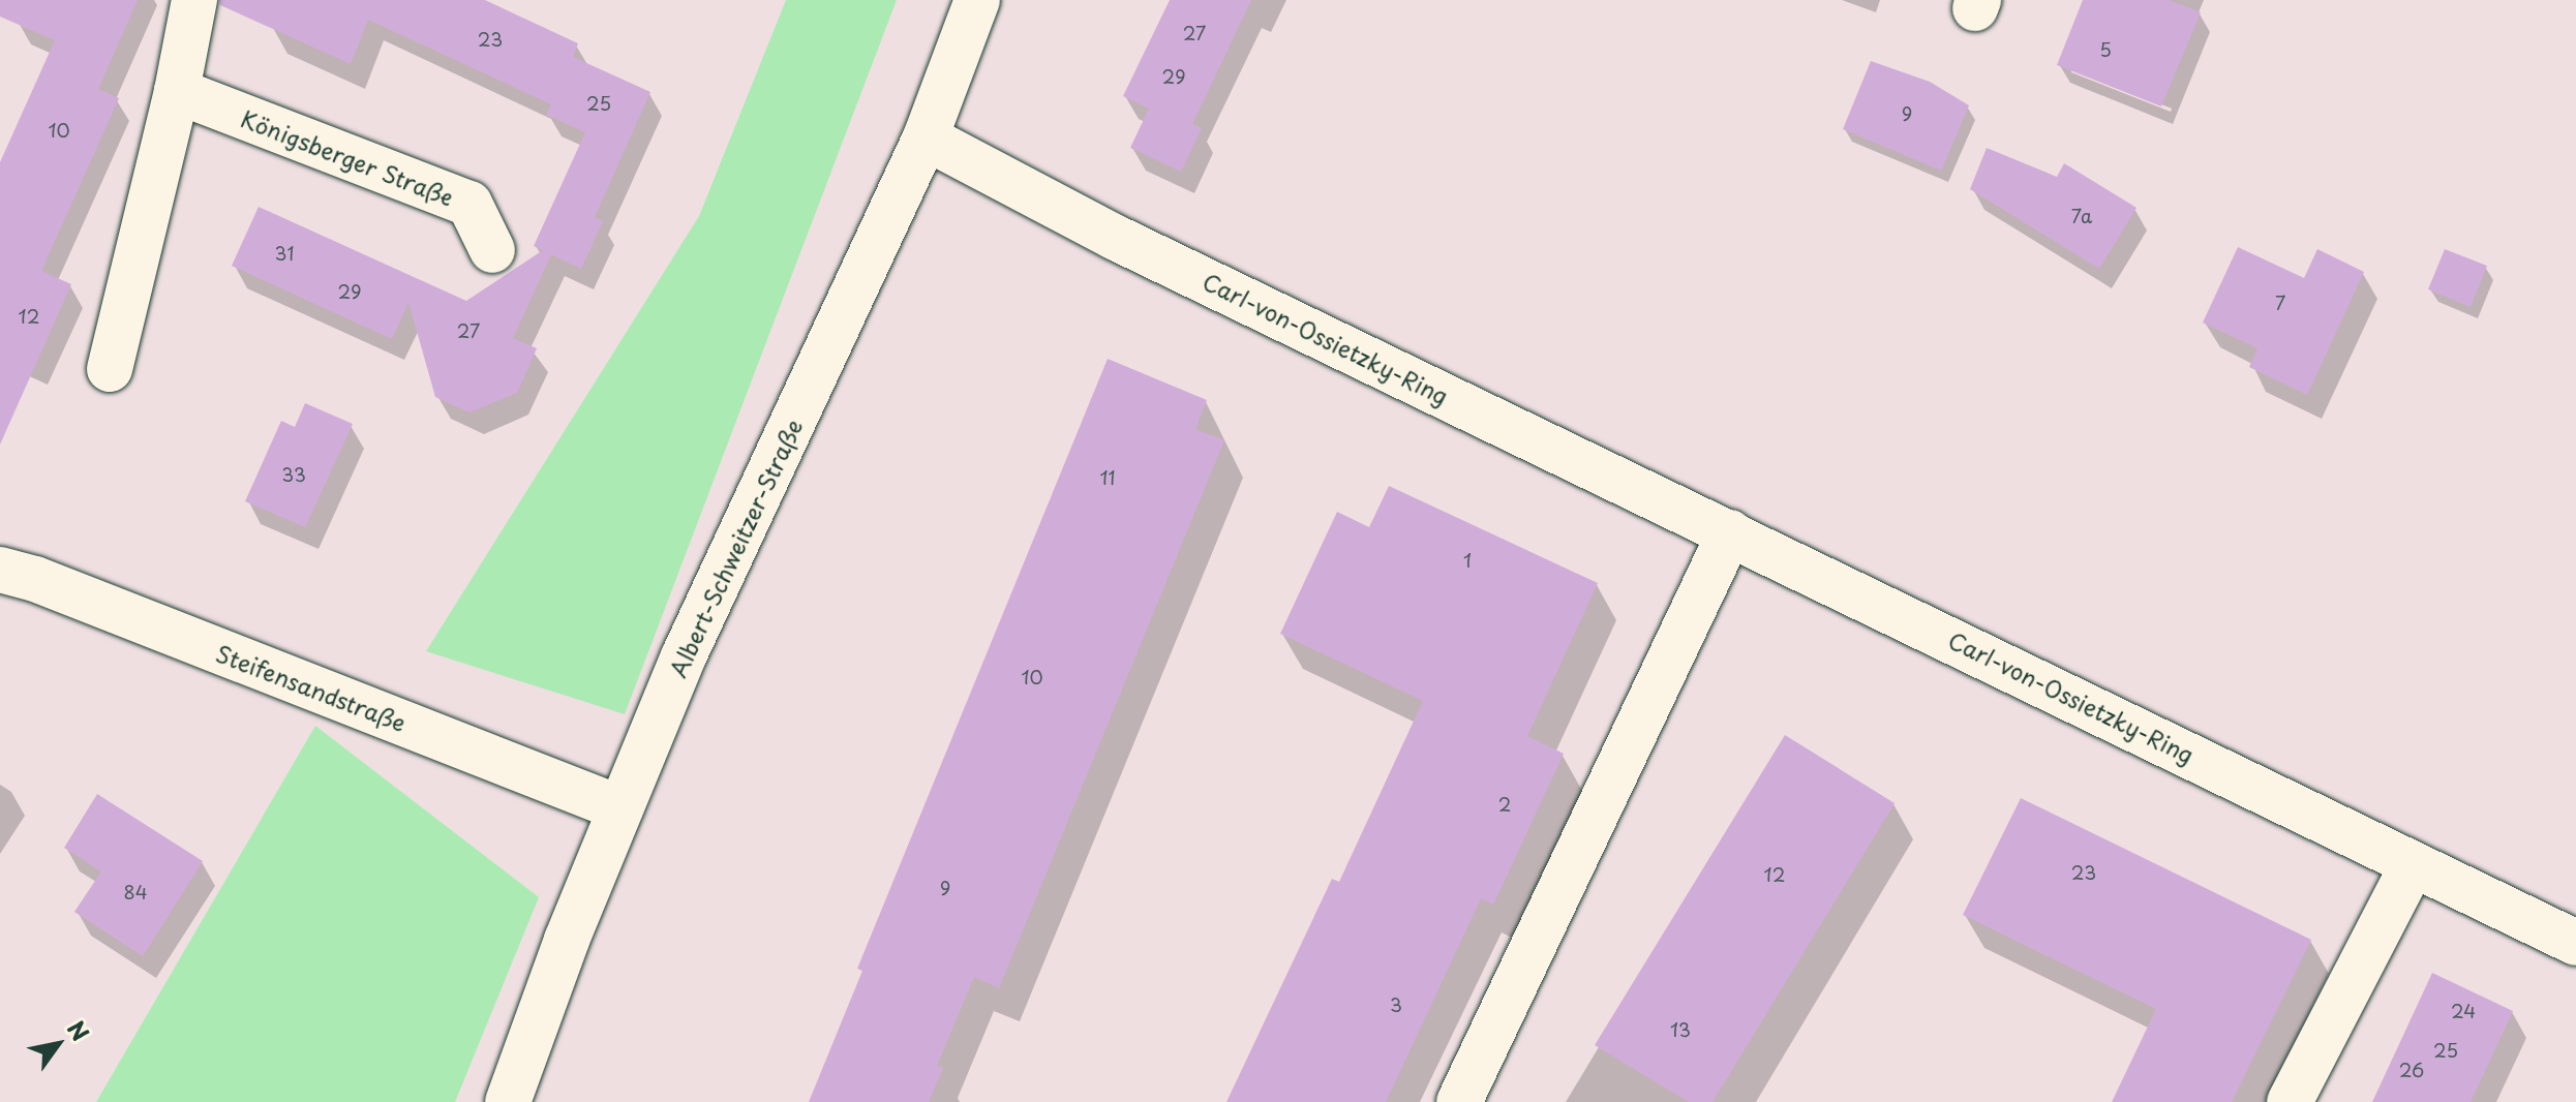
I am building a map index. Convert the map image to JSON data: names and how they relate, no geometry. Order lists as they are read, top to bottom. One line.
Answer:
{"streets":{"street":["Königsberger Straße","Carl-von-Ossietzky-Ring","Albert-Schweitzer-Straße","Steifensandstraße"]},"crossings":[["Carl-von-Ossietzky-Ring","Albert-Schweitzer-Straße"],["Albert-Schweitzer-Straße","Steifensandstraße"]],"house_numbers":["27","23","5","29","25","9","10","7a","31","29","7","12","27","33","11","1","10","2","23","12","9","84","3","24","13","25","26"],"north":"top right"}
